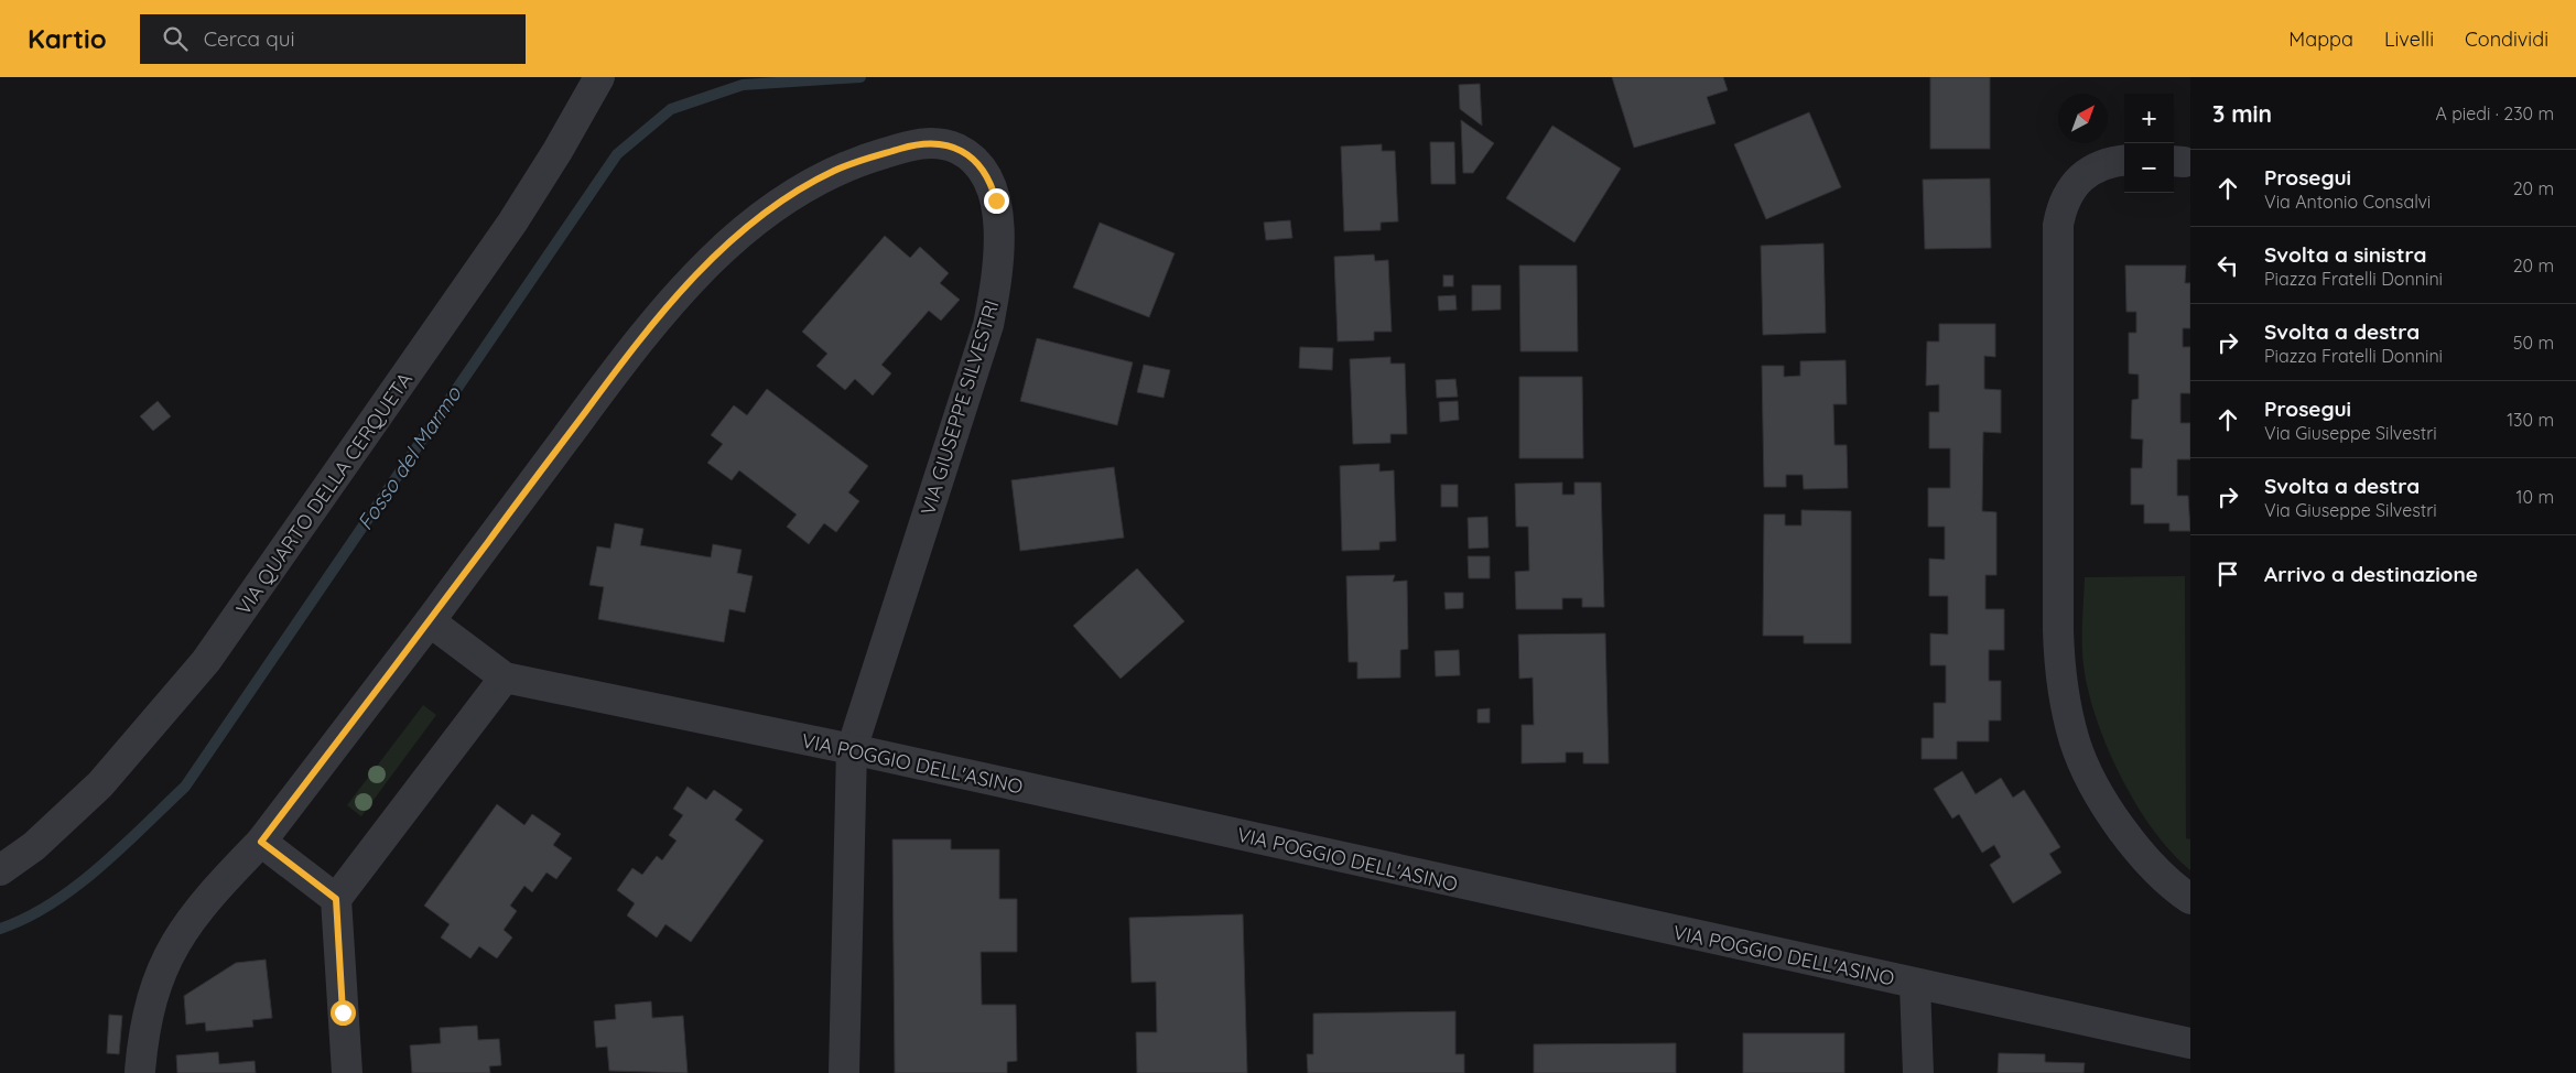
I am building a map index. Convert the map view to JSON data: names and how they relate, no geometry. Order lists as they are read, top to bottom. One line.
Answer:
{"streets":{"street":["VIA GIUSEPPE SILVESTRI","VIA QUARTO DELLA CERQUETA","VIA POGGIO DELL'ASINO"]},"crossings":[["VIA GIUSEPPE SILVESTRI","VIA POGGIO DELL'ASINO"]],"water":["Fosso del Marmo"],"north":"top right","page":{"header":"Kartio","search":"Cerca qui","nav":["Mappa","Livelli","Condividi"],"heading":["3 min","A piedi · 230 m"],"map_buttons":["+","−"],"list":[["Prosegui","Via Antonio Consalvi","20 m"],["Svolta a sinistra","Piazza Fratelli Donnini","20 m"],["Svolta a destra","Piazza Fratelli Donnini","50 m"],["Prosegui","Via Giuseppe Silvestri","130 m"],["Svolta a destra","Via Giuseppe Silvestri","10 m"],"Arrivo a destinazione"]}}
